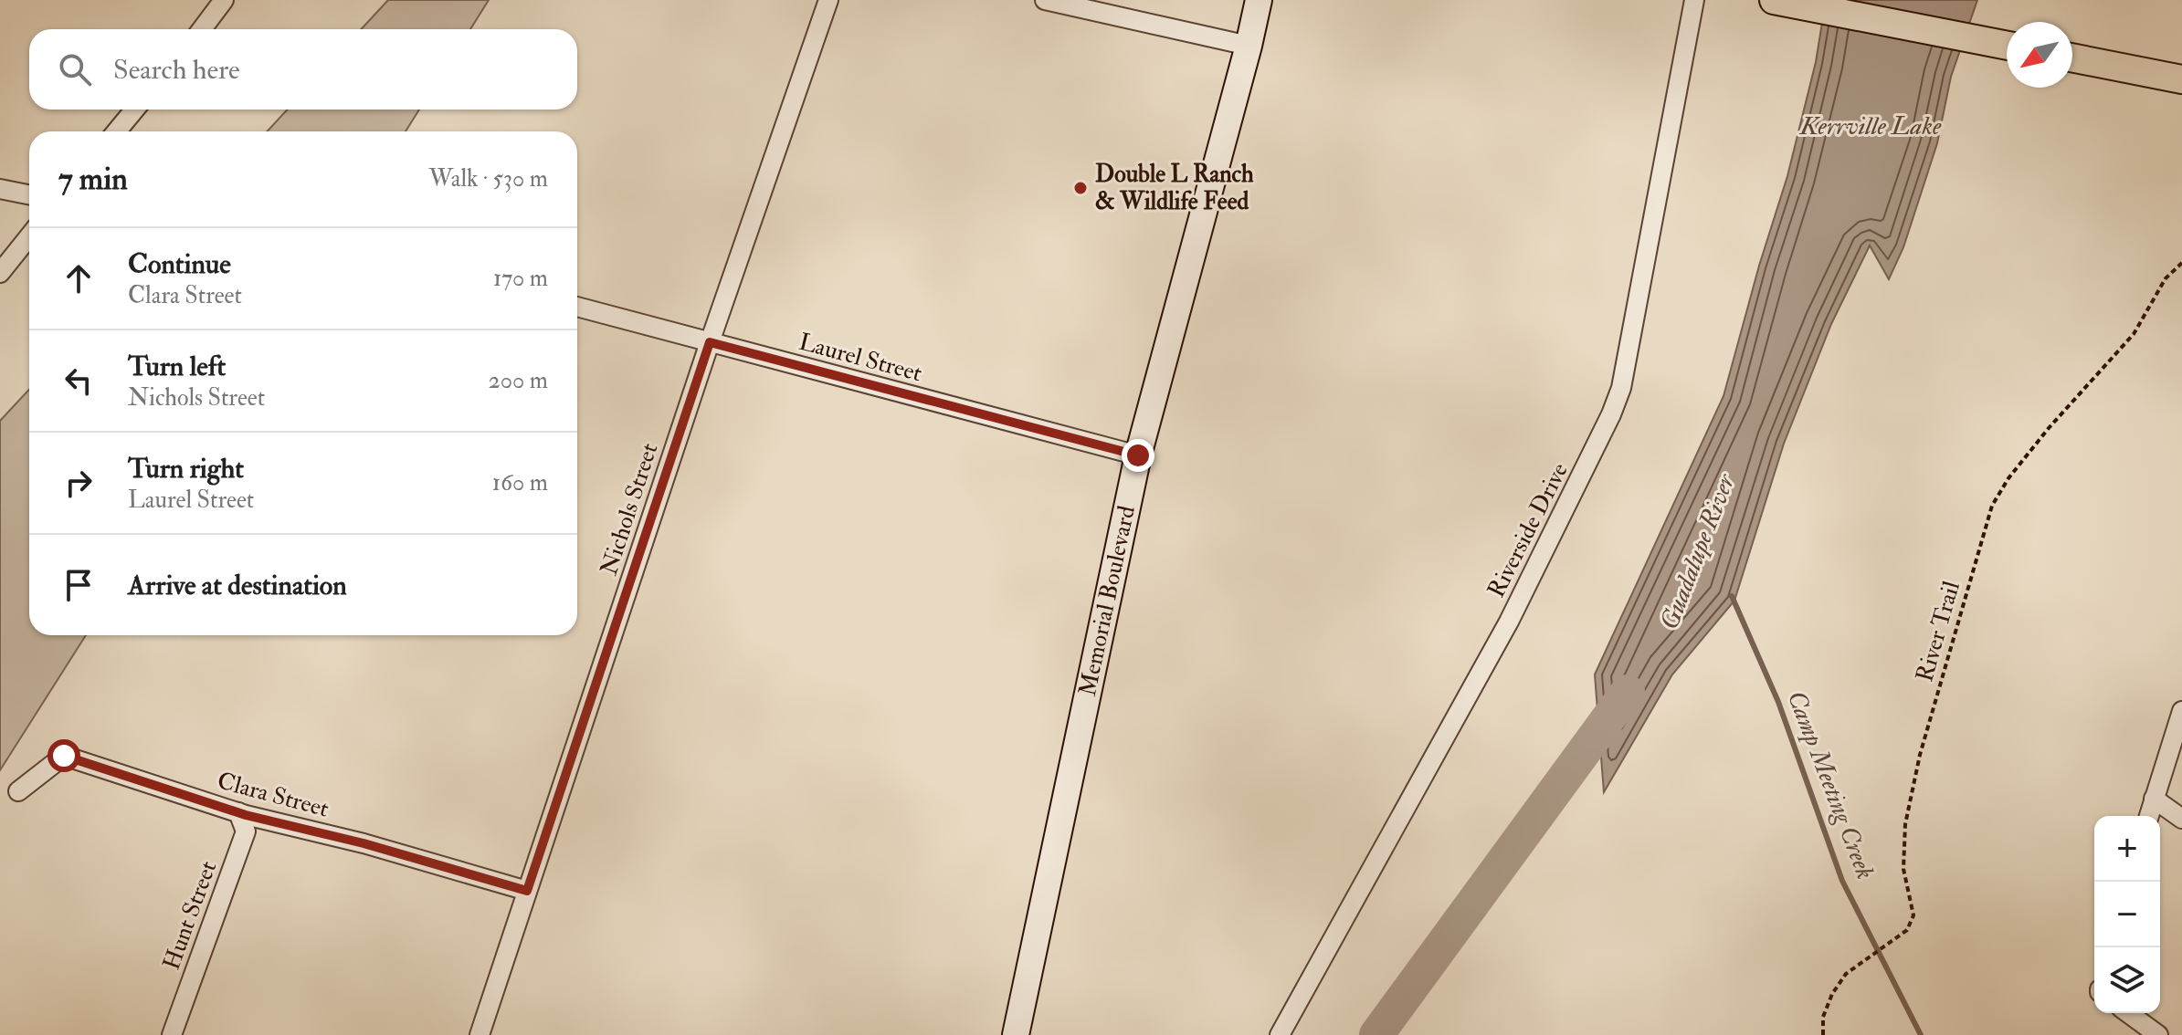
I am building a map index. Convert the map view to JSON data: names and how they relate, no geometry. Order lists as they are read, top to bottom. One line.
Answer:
{"streets":{"main road":["Memorial Boulevard"],"street":["Laurel Street","Nichols Street","Riverside Drive","Clara Street","Hunt Street"],"path":["River Trail"]},"crossings":[["Laurel Street","Nichols Street"],["Laurel Street","Memorial Boulevard"],["Nichols Street","Clara Street"],["Clara Street","Hunt Street"]],"water":["Kerrville Lake","Guadalupe River","Camp Meeting Creek"],"places":["Double L Ranch & Wildlife Feed"],"north":"bottom left","page":{"search":"Search here","heading":["7 min","Walk · 530 m"],"list":[["Continue","Clara Street","170 m"],["Turn left","Nichols Street","200 m"],["Turn right","Laurel Street","160 m"],"Arrive at destination"],"map_buttons":["+","−"]}}
